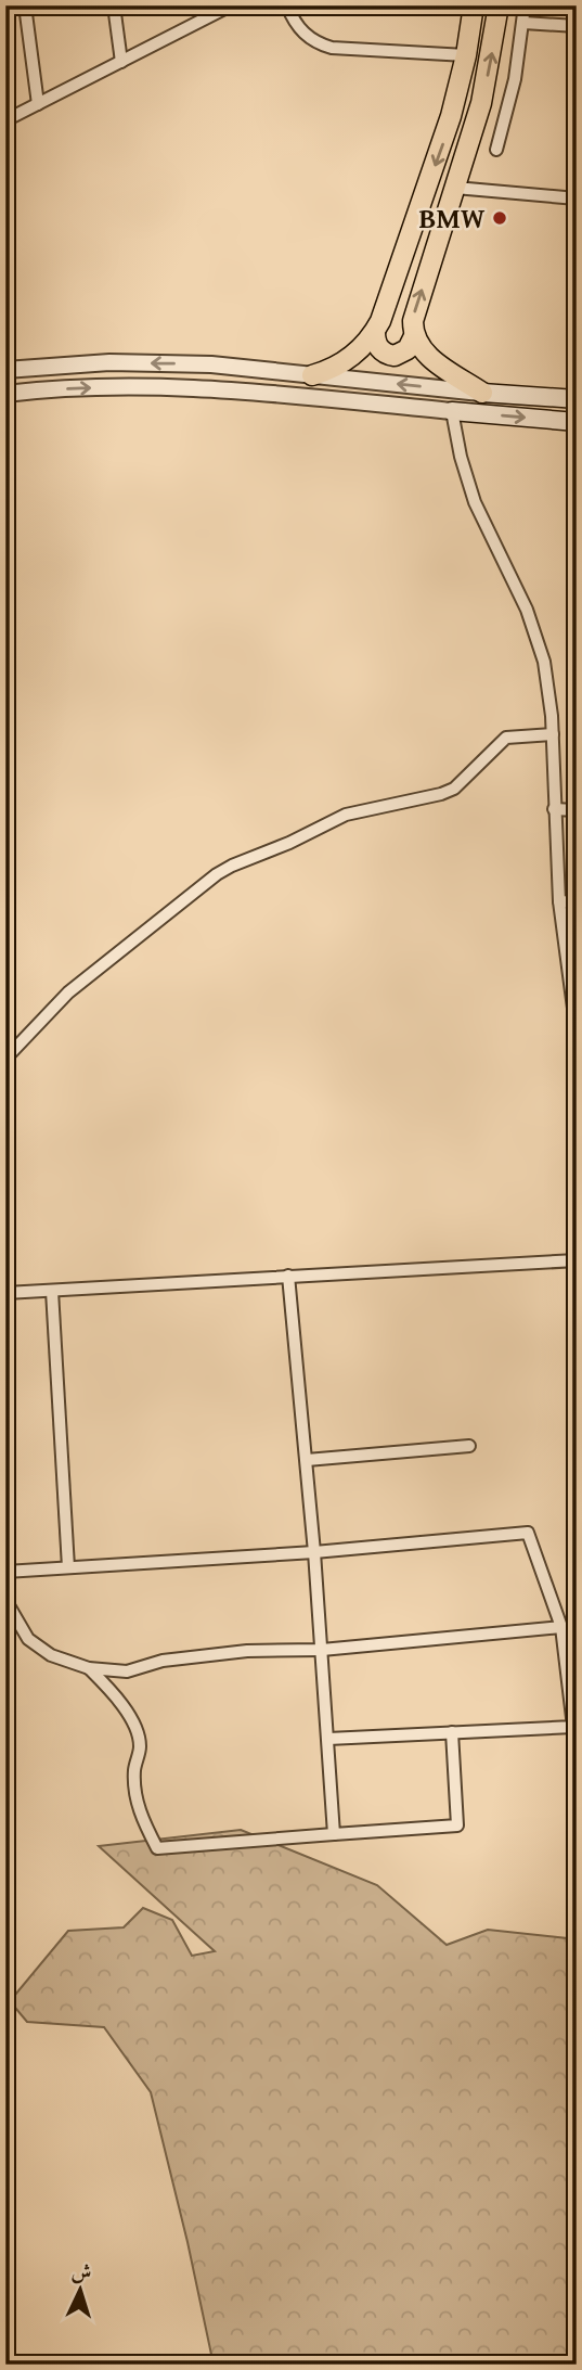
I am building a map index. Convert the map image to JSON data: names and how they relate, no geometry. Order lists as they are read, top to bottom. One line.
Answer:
{"places":["BMW"],"north":"top"}
